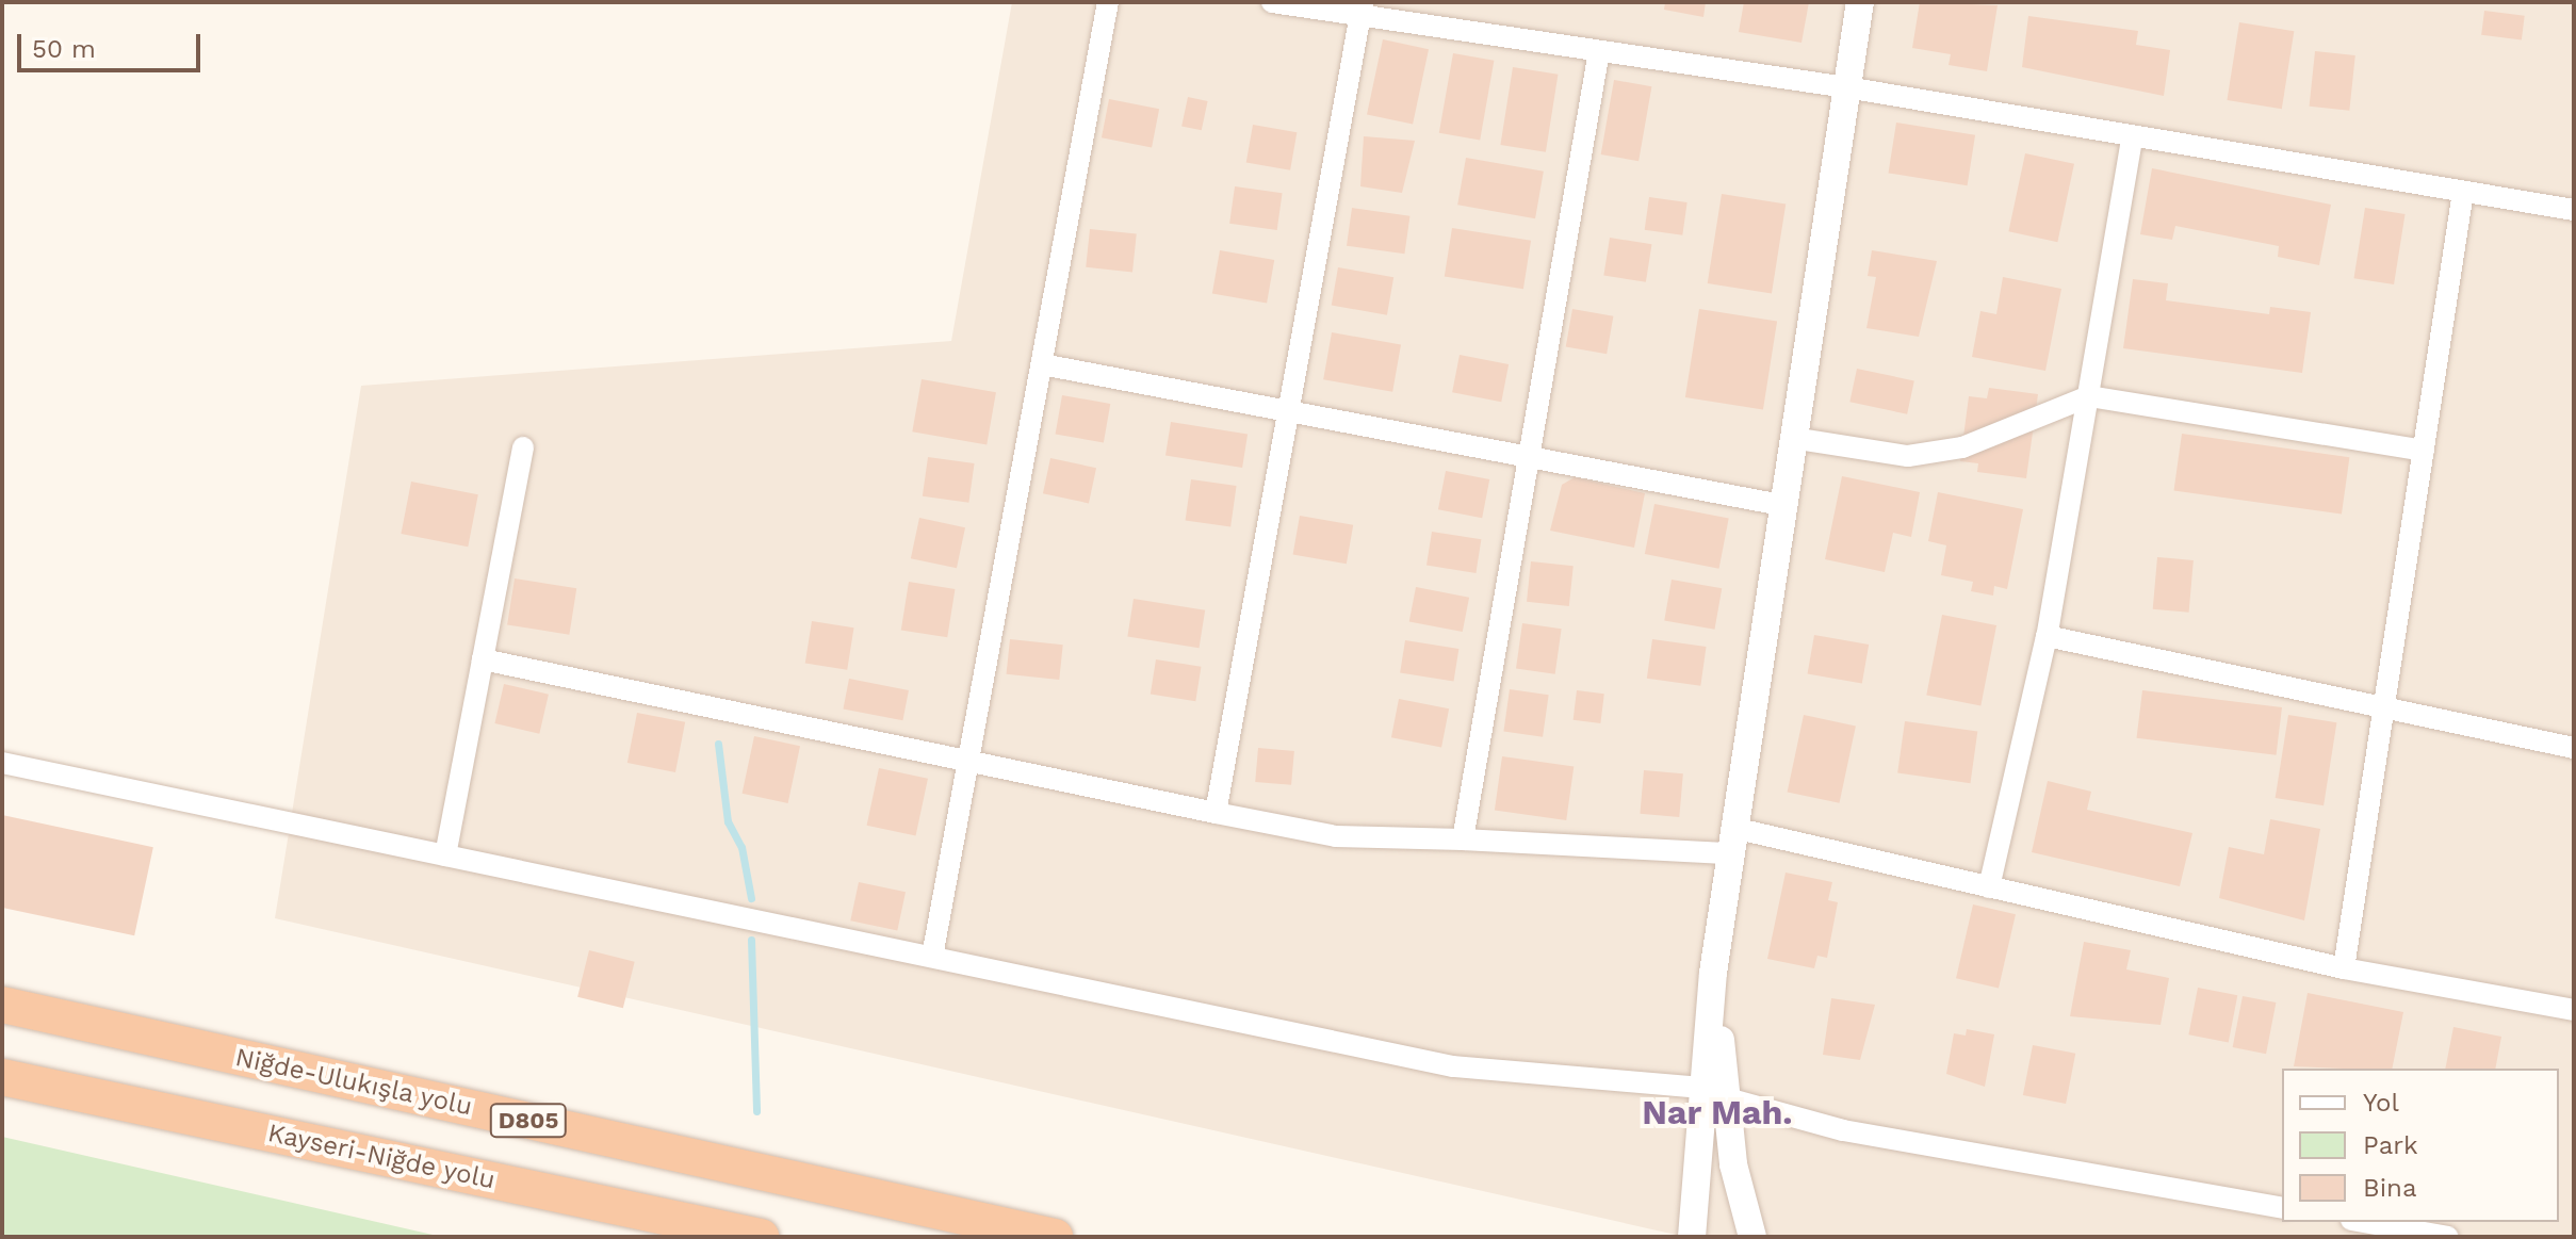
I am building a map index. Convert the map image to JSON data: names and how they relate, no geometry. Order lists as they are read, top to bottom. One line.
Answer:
{"streets":{"highway":["Niğde-Ulukışla yolu","D805","Kayseri-Niğde yolu"]},"districts":["Nar Mah."],"legend":["Yol","Park","Bina"],"scale_bar":"50 m"}
